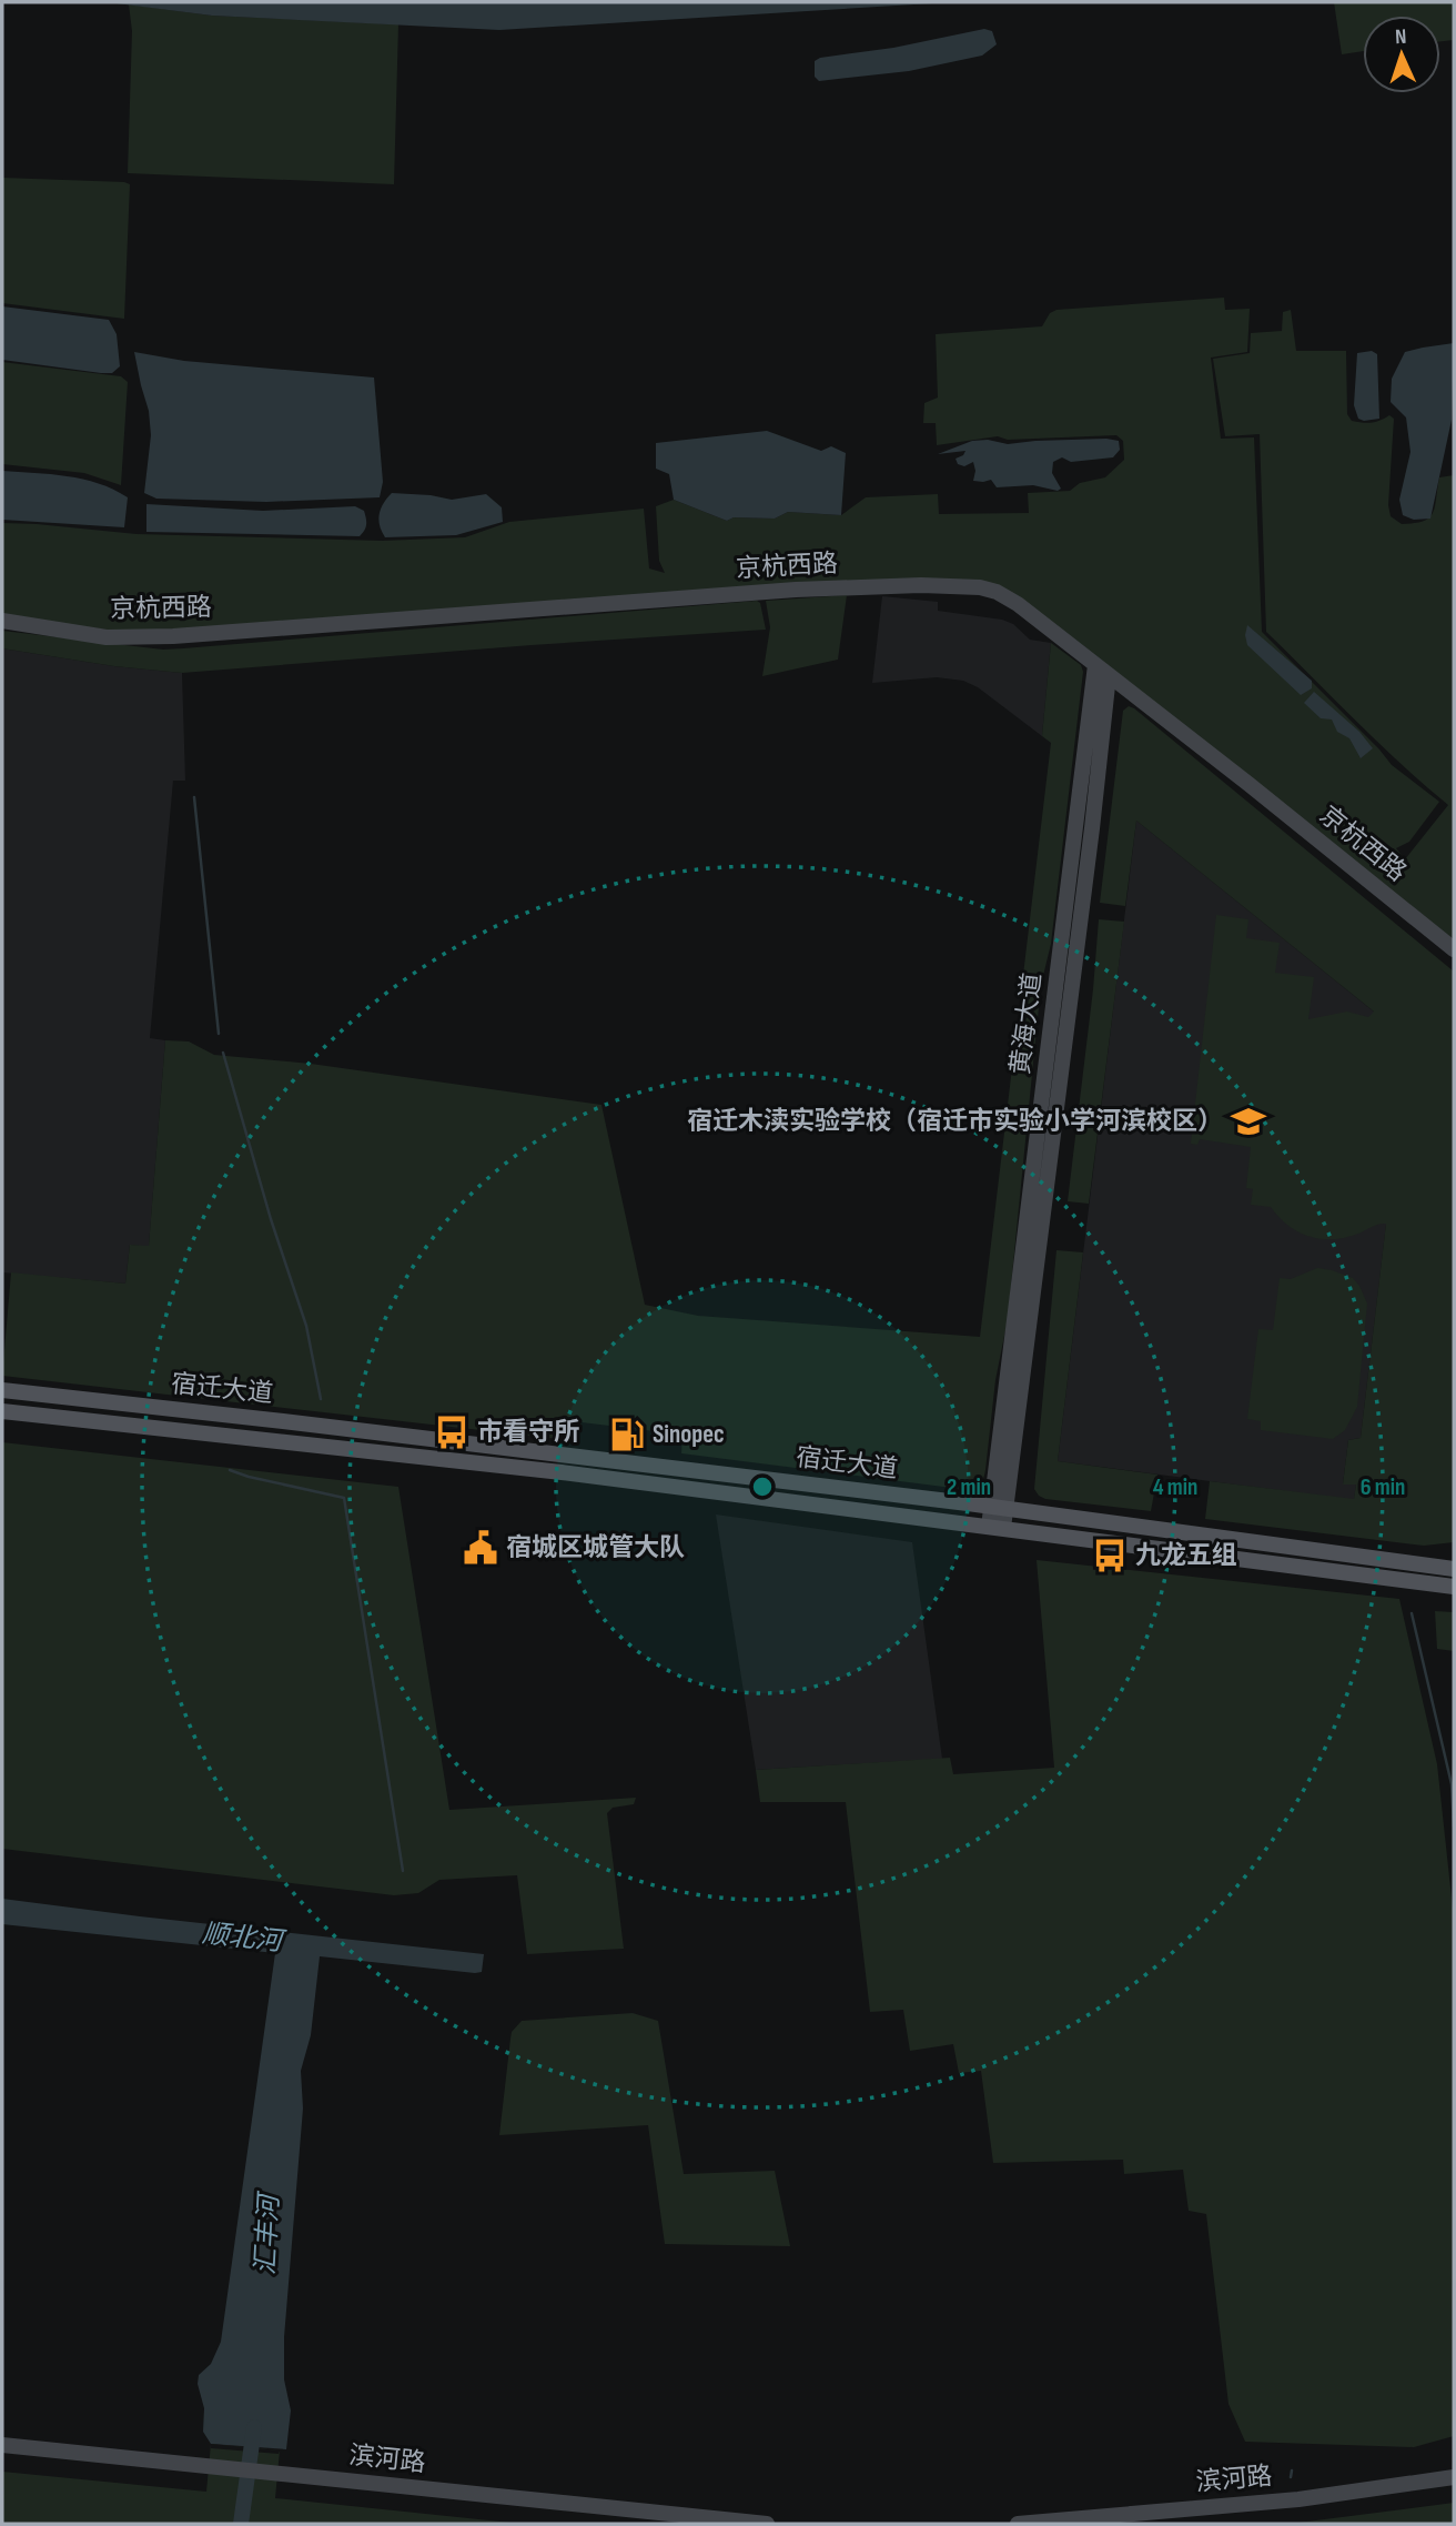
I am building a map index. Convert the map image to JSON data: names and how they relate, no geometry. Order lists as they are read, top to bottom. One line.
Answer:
{"streets":{"main road":["京杭西路","黄海大道","宿迁大道","滨河路"]},"crossings":[["京杭西路","黄海大道"],["黄海大道","宿迁大道"]],"water":["顺北河","汇丰河"],"places":{"school or university":["宿迁木渎实验学校（宿迁市实验小学河滨校区）"],"bus stop":["市看守所","九龙五组"],"fuel station":["Sinopec"],"public building":["宿城区城管大队"]},"north":"top","rings":["2 min","4 min","6 min"]}
